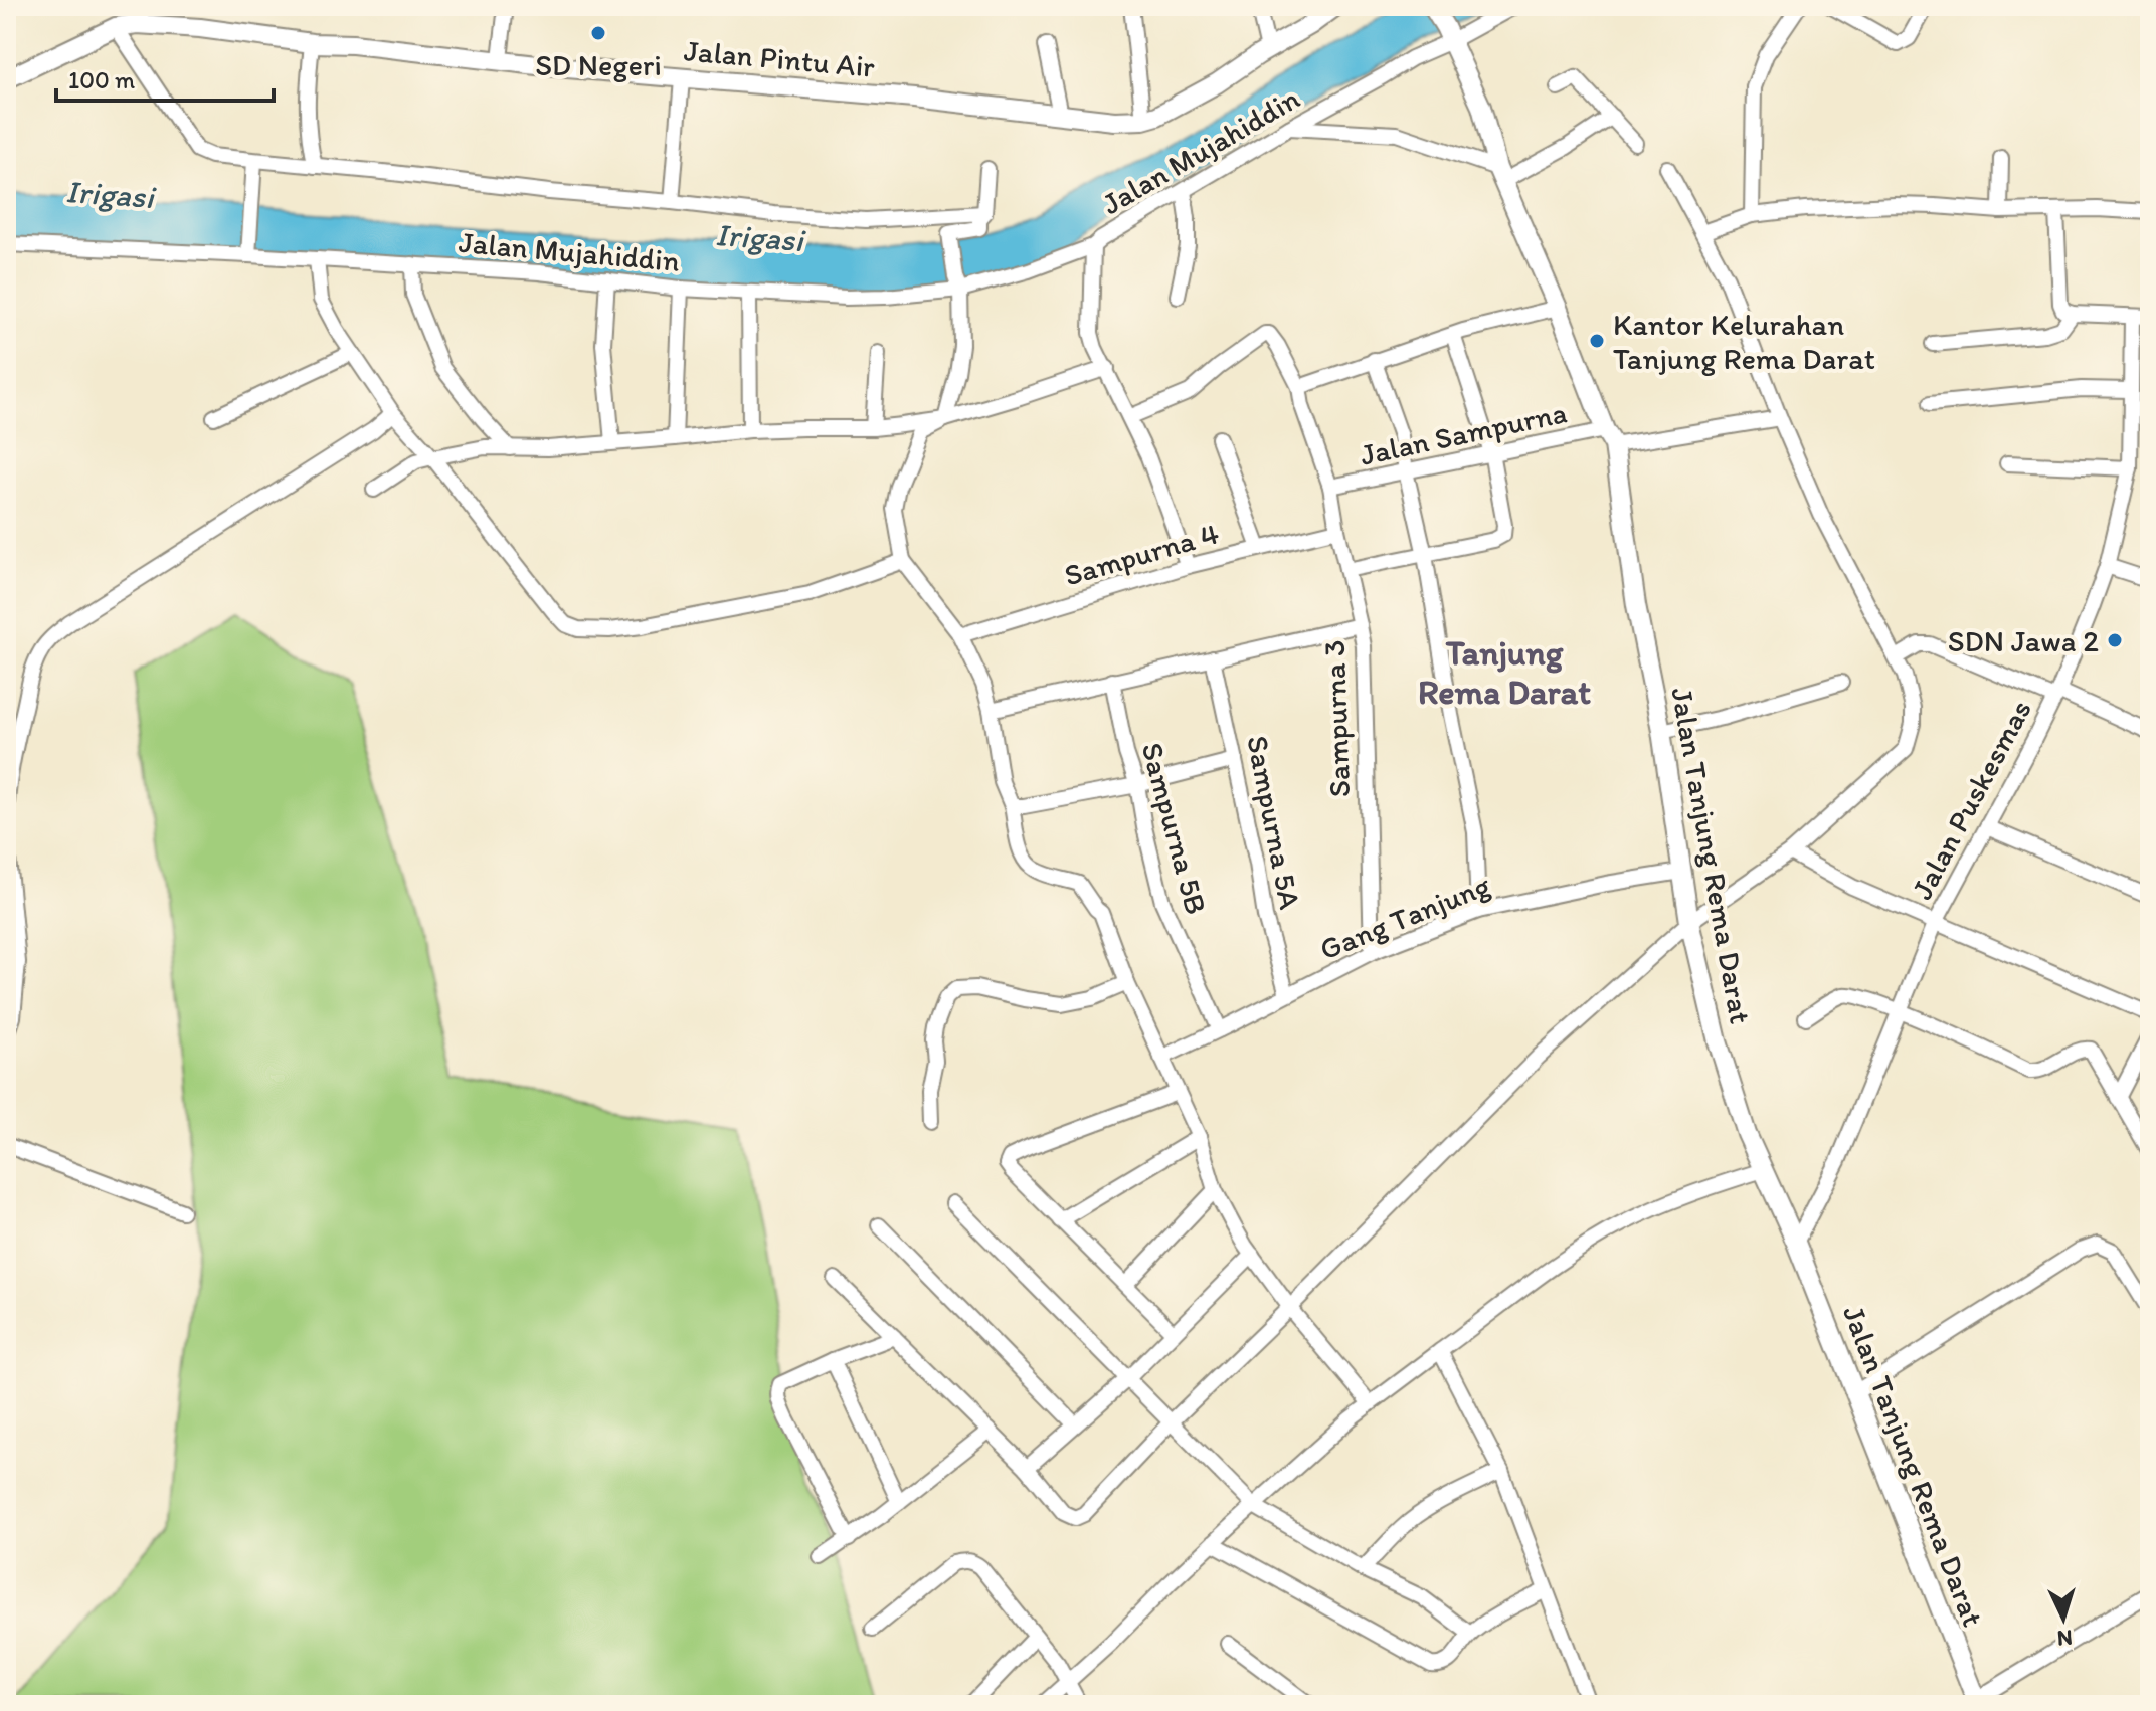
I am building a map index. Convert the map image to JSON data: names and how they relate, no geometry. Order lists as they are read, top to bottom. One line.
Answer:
{"streets":{"street":["Jalan Pintu Air","Jalan Mujahiddin","Jalan Sampurna","Sampurna 4","Sampurna 3","Jalan Puskesmas","Sampurna 5A","Sampurna 5B","Jalan Tanjung Rema Darat","Gang Tanjung"]},"crossings":[["Jalan Mujahiddin","Jalan Tanjung Rema Darat"],["Jalan Sampurna","Sampurna 3"],["Jalan Sampurna","Jalan Tanjung Rema Darat"],["Sampurna 4","Sampurna 3"],["Sampurna 3","Gang Tanjung"],["Jalan Puskesmas","Jalan Tanjung Rema Darat"],["Sampurna 5A","Gang Tanjung"],["Sampurna 5B","Gang Tanjung"],["Jalan Tanjung Rema Darat","Gang Tanjung"]],"districts":["Tanjung Rema Darat"],"water":["Irigasi"],"places":["SD Negeri","Kantor Kelurahan Tanjung Rema Darat","SDN Jawa 2"],"scale_bar":"100 m","north":"bottom"}
